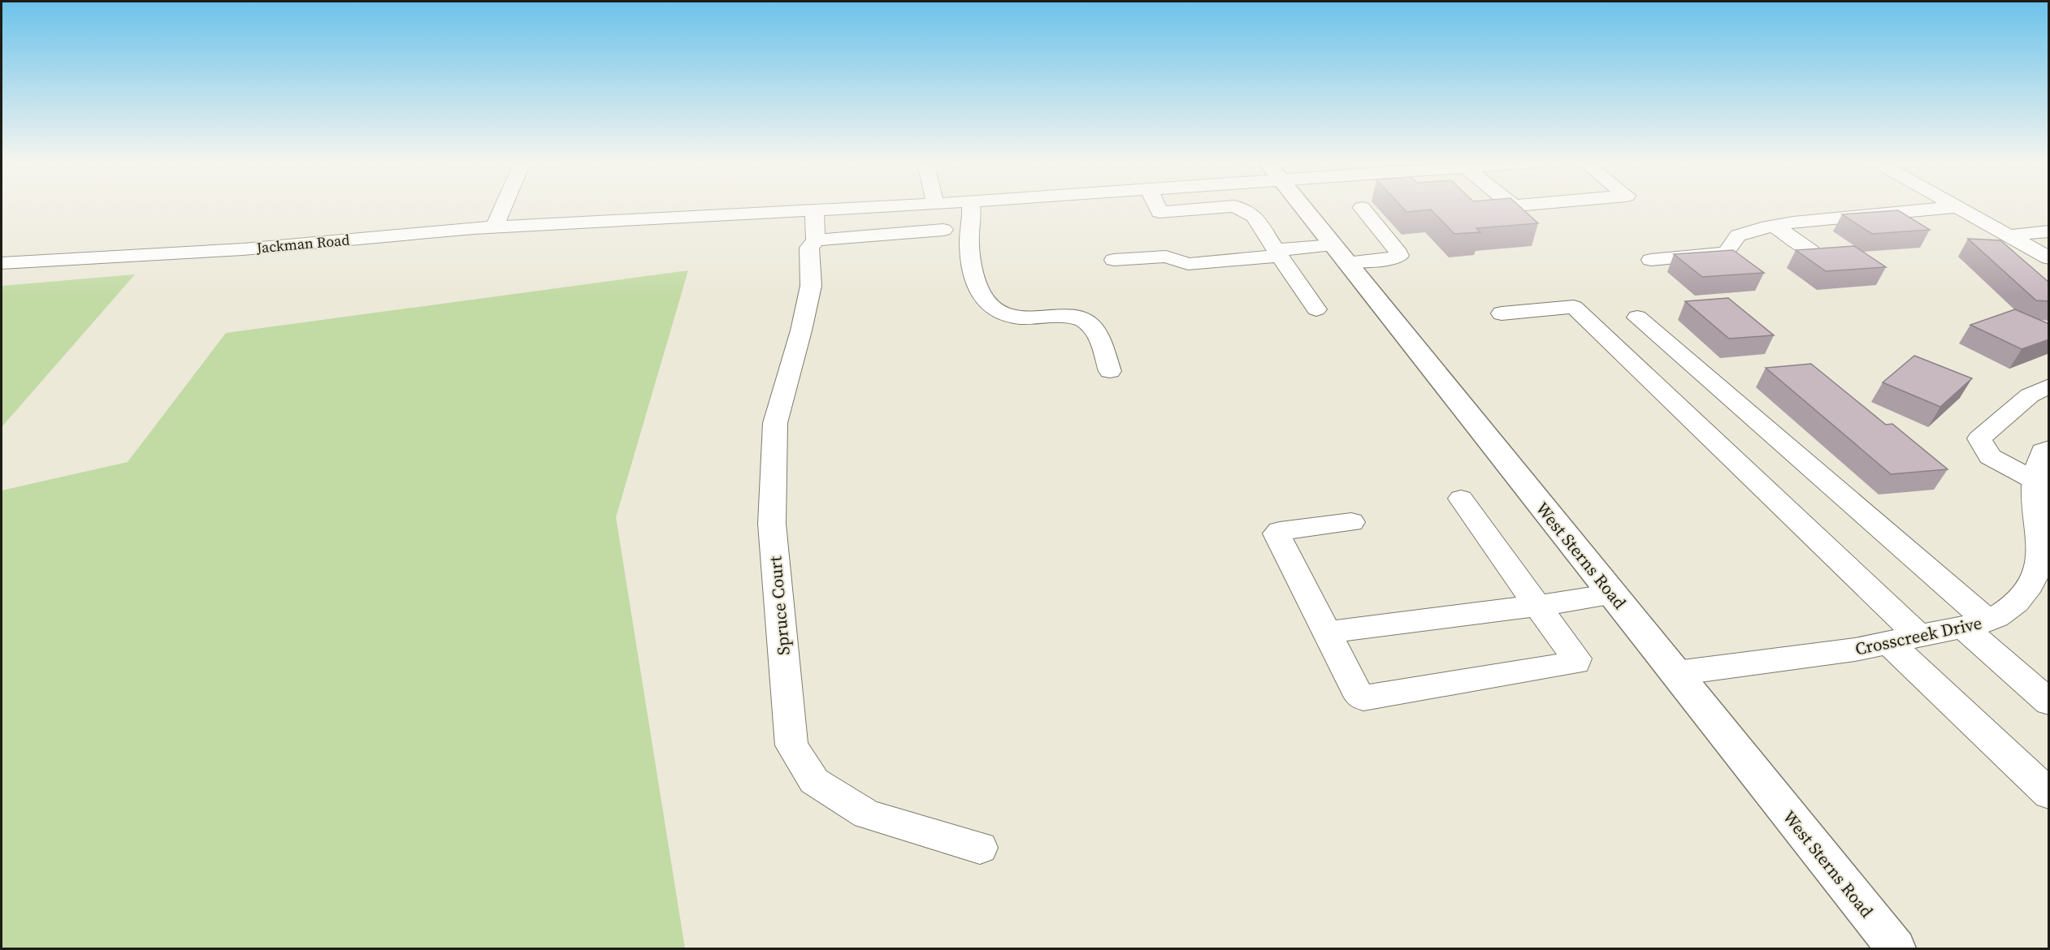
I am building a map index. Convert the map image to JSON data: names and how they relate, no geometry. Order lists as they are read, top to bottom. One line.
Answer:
{"streets":{"main road":["West Sterns Road"],"street":["Jackman Road","Spruce Court","Crosscreek Drive"]},"crossings":[["West Sterns Road","Crosscreek Drive"]]}
